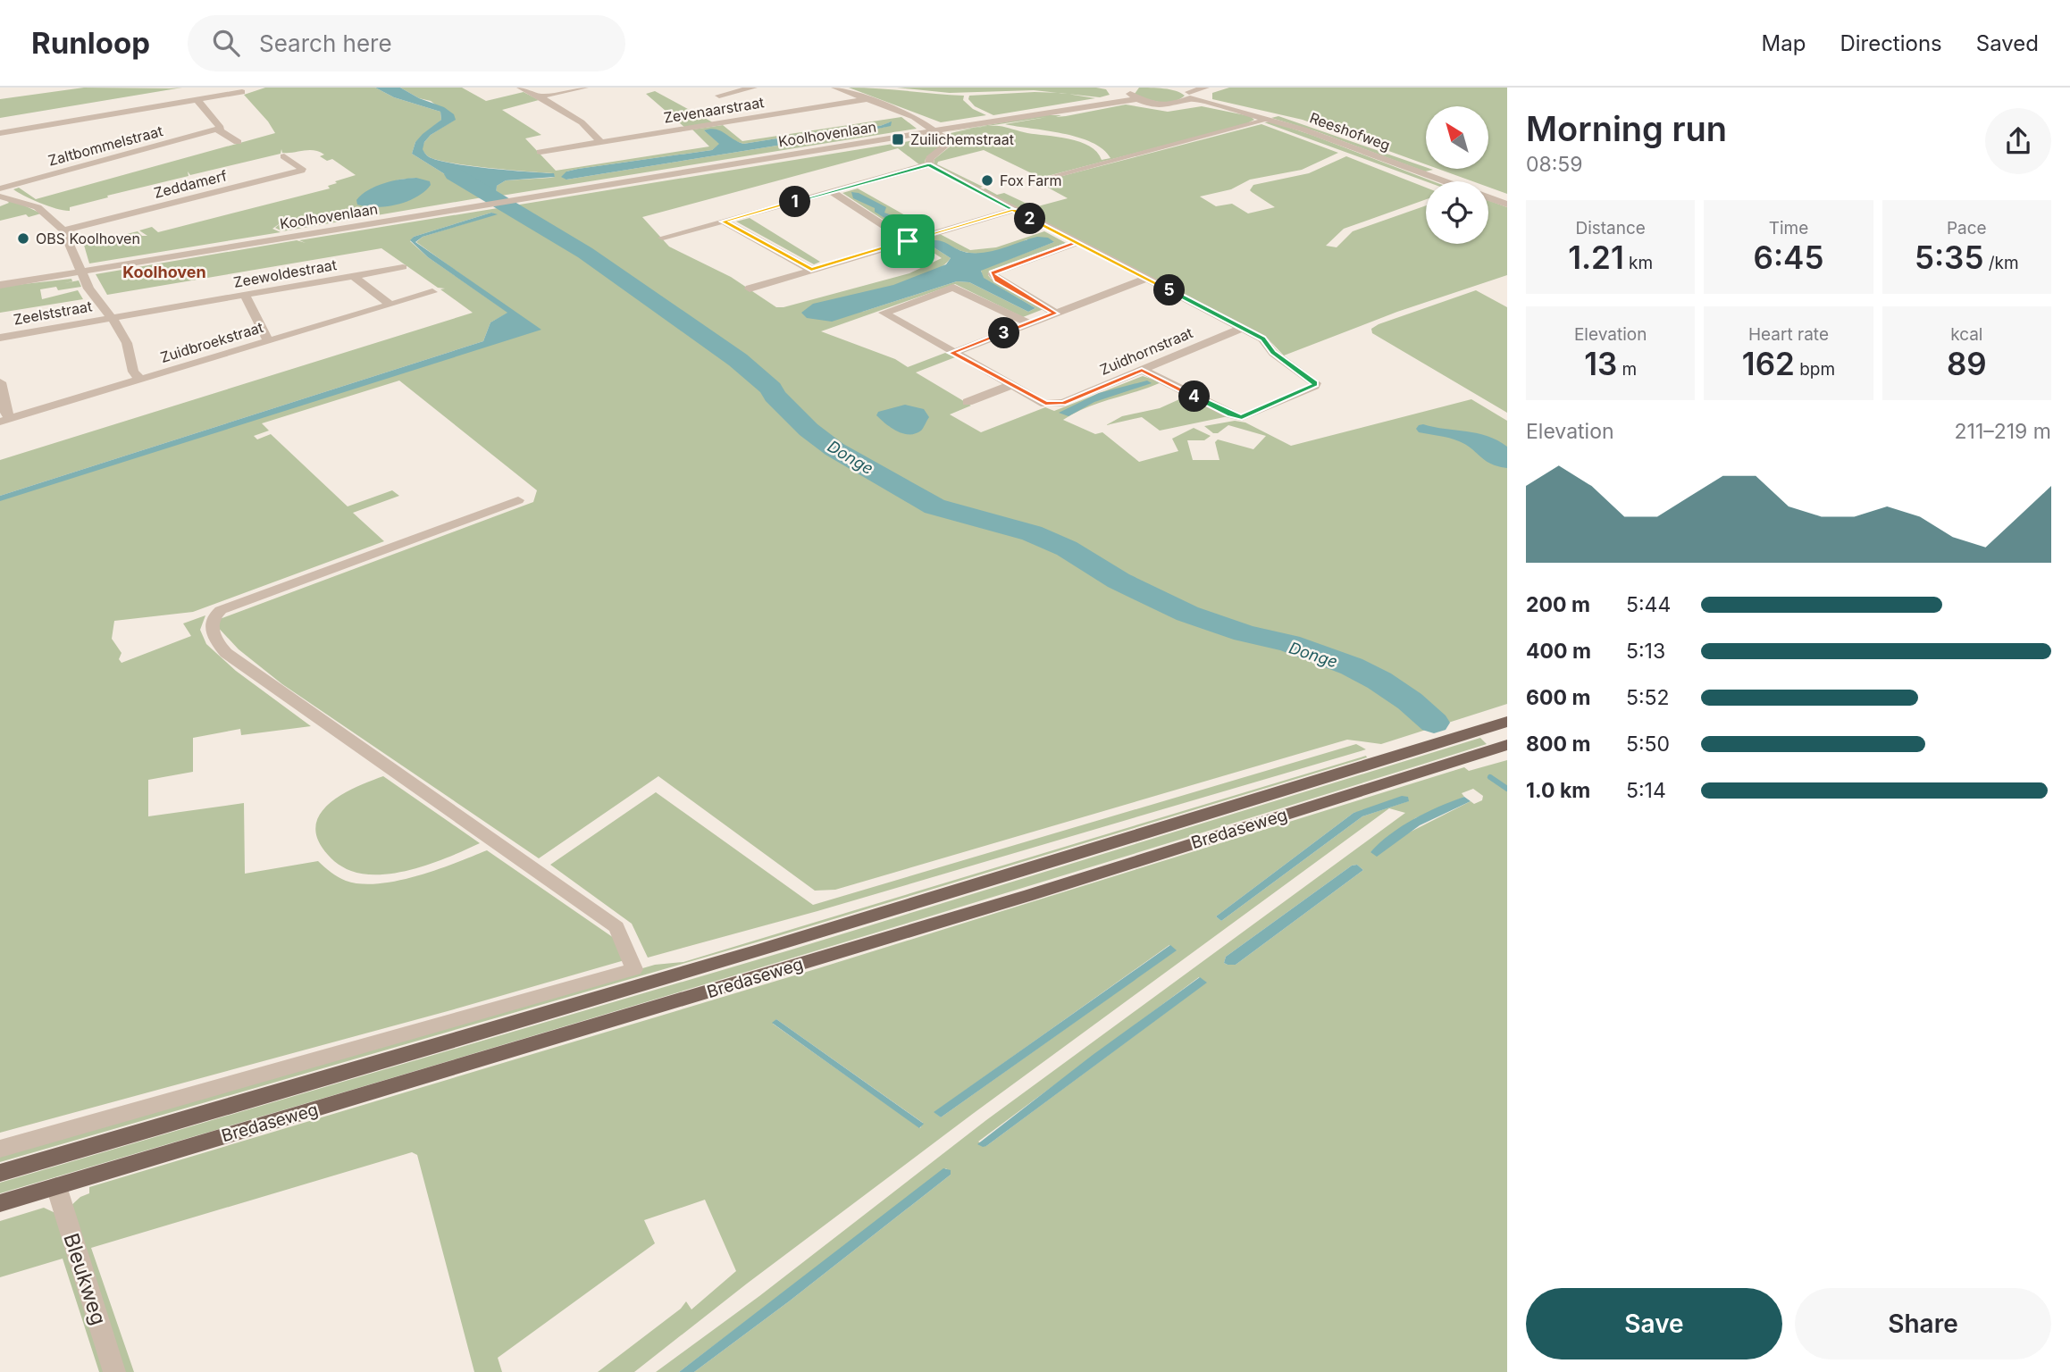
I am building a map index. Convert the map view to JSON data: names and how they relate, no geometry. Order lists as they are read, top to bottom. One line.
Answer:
{"streets":{"main road":["Bredaseweg"],"street":["Zevenaarstraat","Reeshofweg","Koolhovenlaan","Zaltbommelstraat","Zeddamerf","Zeewoldestraat","Zeelststraat","Zuidbroekstraat","Zuidhornstraat","Bleukweg"]},"crossings":[["Reeshofweg","Koolhovenlaan"],["Zeewoldestraat","Zeelststraat"],["Zeewoldestraat","Zuidbroekstraat"],["Bredaseweg","Bleukweg"]],"districts":["Koolhoven"],"water":["Donge"],"places":{"transit":["Zuilichemstraat"],"other":["Fox Farm","OBS Koolhoven"]},"north":"top left","page":{"header":"Runloop","search":"Search here","nav":["Map","Directions","Saved"],"heading":["Morning run","08:59"],"pins":["1","2","5","3","4"],"stats":[["Distance","1.21 km"],["Time","6:45"],["Pace","5:35 /km"],["Elevation","13 m"],["Heart rate","162 bpm"],["kcal","89"]],"chart":["Elevation","211–219 m"],"list":[{"name":"200 m","note":"5:44"},{"name":"400 m","note":"5:13"},{"name":"600 m","note":"5:52"},{"name":"800 m","note":"5:50"},{"name":"1.0 km","note":"5:14"}],"buttons":["Save","Share"]}}
